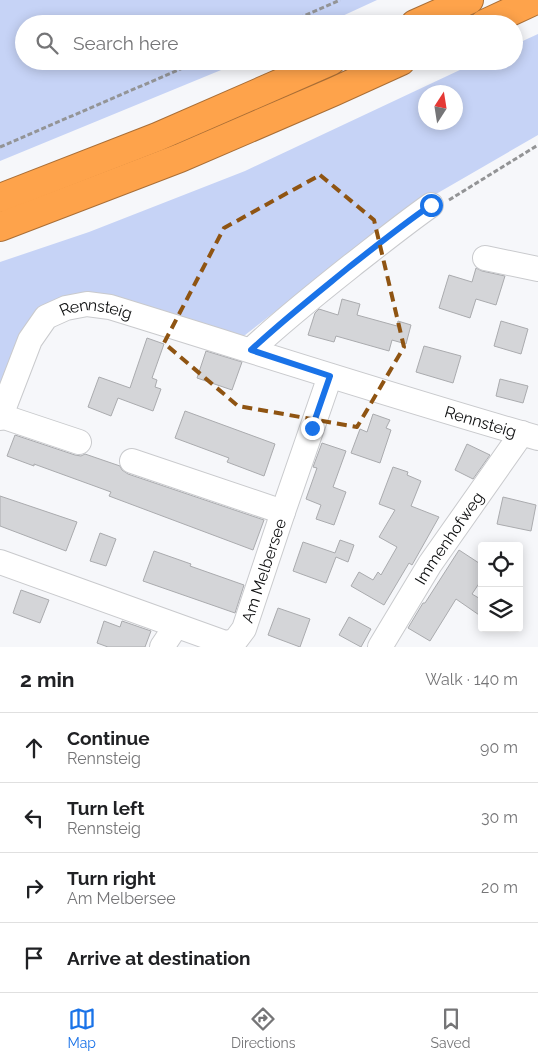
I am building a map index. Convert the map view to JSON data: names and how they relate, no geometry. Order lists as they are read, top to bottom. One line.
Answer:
{"streets":{"street":["Rennsteig","Immenhofweg","Am Melbersee"]},"crossings":[["Rennsteig","Immenhofweg"],["Rennsteig","Am Melbersee"]],"north":"top","page":{"search":"Search here","heading":["2 min","Walk · 140 m"],"list":[["Continue","Rennsteig","90 m"],["Turn left","Rennsteig","30 m"],["Turn right","Am Melbersee","20 m"],"Arrive at destination"],"nav":["Map","Directions","Saved"]}}
